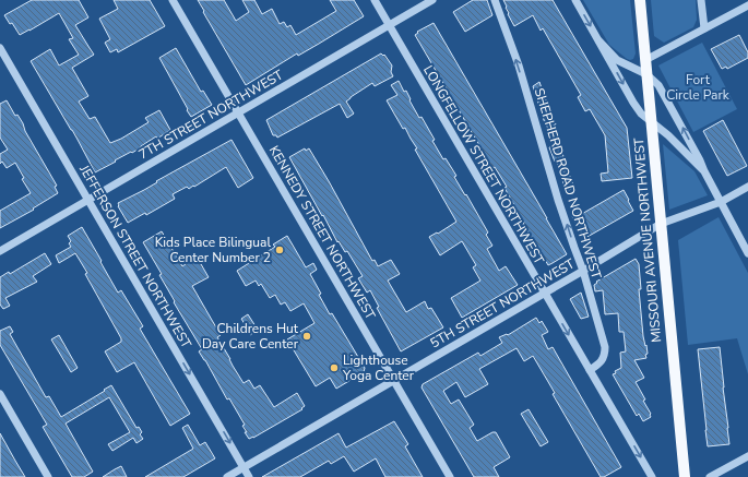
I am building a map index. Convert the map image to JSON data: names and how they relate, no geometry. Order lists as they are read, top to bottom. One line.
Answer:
{"streets":{"main road":["MISSOURI AVENUE NORTHWEST"],"street":["7TH STREET NORTHWEST","LONGFELLOW STREET NORTHWEST","SHEPHERD ROAD NORTHWEST","KENNEDY STREET NORTHWEST","JEFFERSON STREET NORTHWEST","5TH STREET NORTHWEST"]},"crossings":[["7TH STREET NORTHWEST","LONGFELLOW STREET NORTHWEST"],["7TH STREET NORTHWEST","KENNEDY STREET NORTHWEST"],["7TH STREET NORTHWEST","JEFFERSON STREET NORTHWEST"],["LONGFELLOW STREET NORTHWEST","SHEPHERD ROAD NORTHWEST"],["LONGFELLOW STREET NORTHWEST","5TH STREET NORTHWEST"],["SHEPHERD ROAD NORTHWEST","5TH STREET NORTHWEST"],["KENNEDY STREET NORTHWEST","5TH STREET NORTHWEST"],["MISSOURI AVENUE NORTHWEST","5TH STREET NORTHWEST"],["JEFFERSON STREET NORTHWEST","5TH STREET NORTHWEST"]],"one_way":["LONGFELLOW STREET NORTHWEST","SHEPHERD ROAD NORTHWEST","JEFFERSON STREET NORTHWEST"],"parks":["Fort Circle Park"],"places":["Kids Place Bilingual Center Number 2","Childrens Hut Day Care Center","Lighthouse Yoga Center"]}
